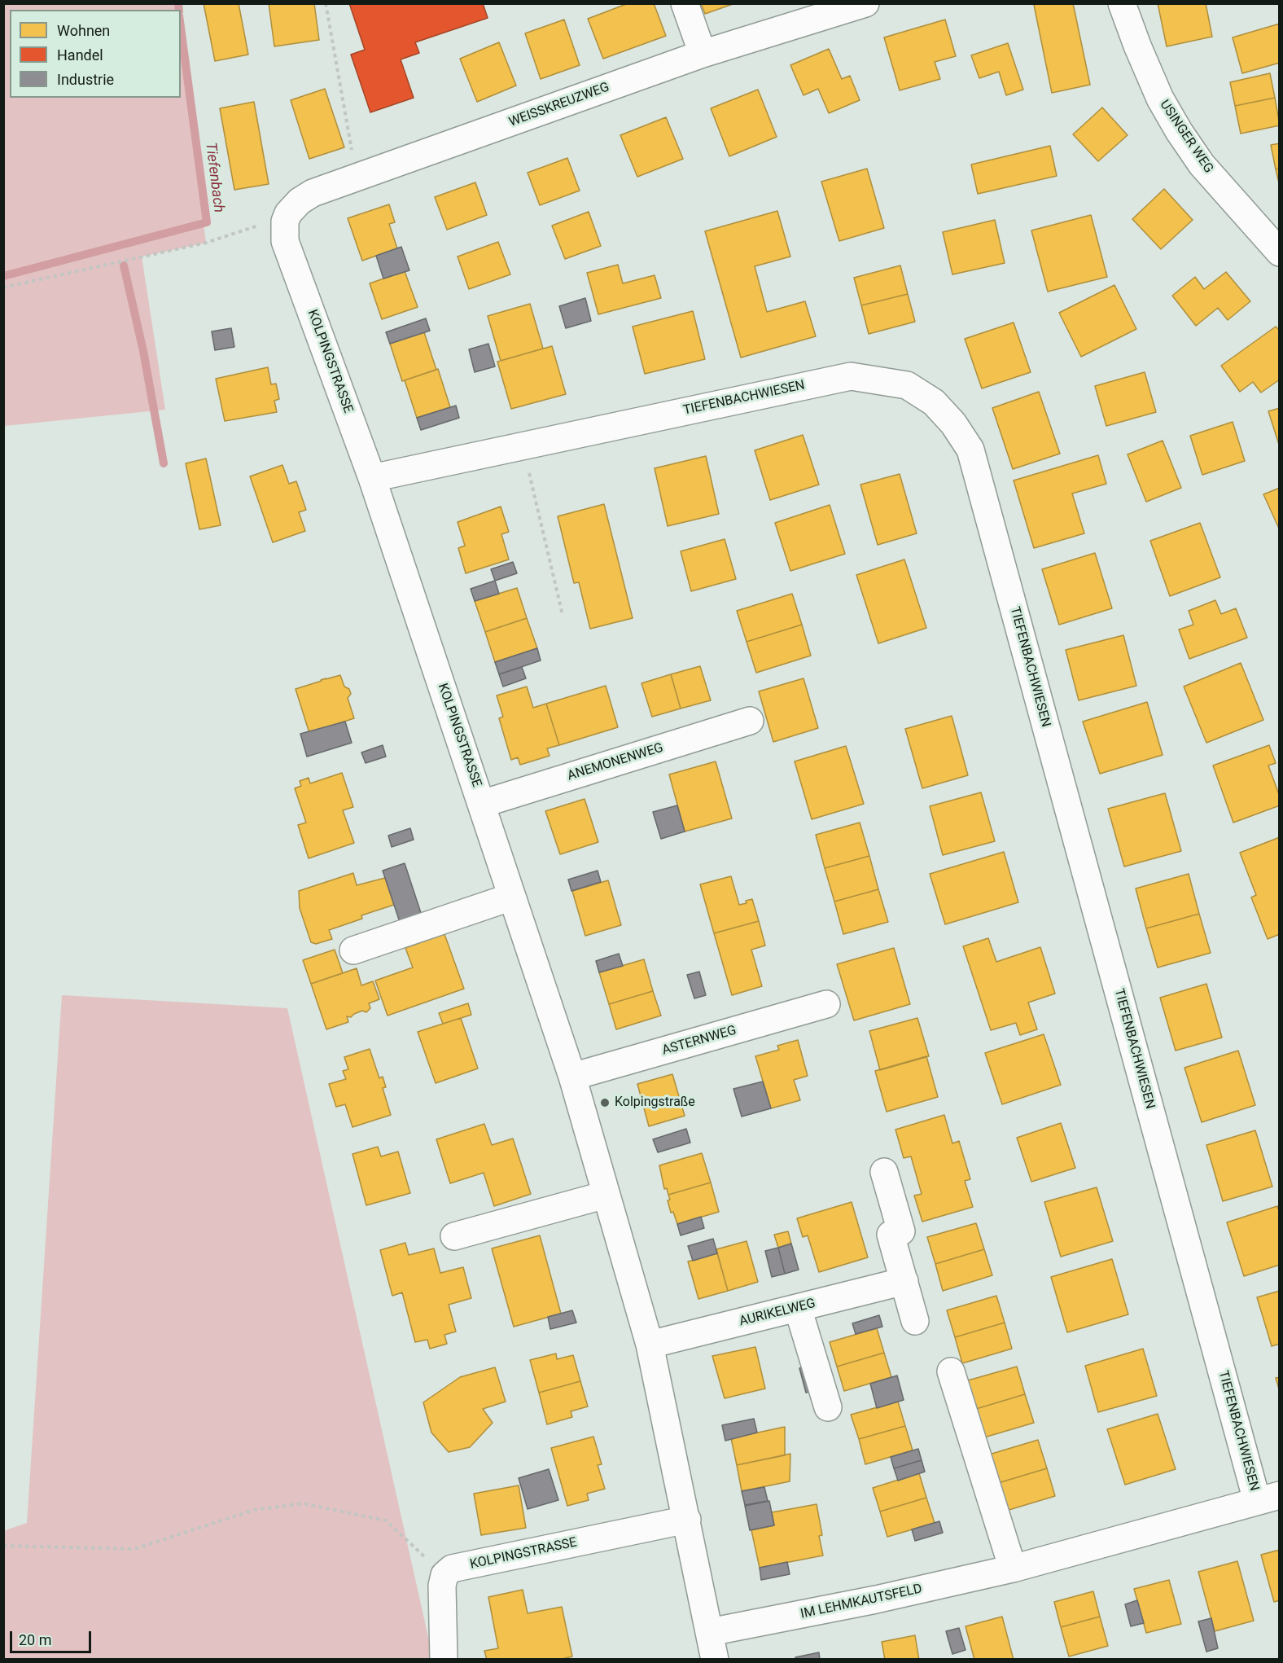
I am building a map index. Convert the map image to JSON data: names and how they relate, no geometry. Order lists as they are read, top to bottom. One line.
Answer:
{"streets":{"street":["WEISSKREUZWEG","USINGER WEG","KOLPINGSTRASSE","TIEFENBACHWIESEN","ANEMONENWEG","ASTERNWEG","AURIKELWEG","IM LEHMKAUTSFELD"]},"crossings":[["WEISSKREUZWEG","KOLPINGSTRASSE"],["KOLPINGSTRASSE","TIEFENBACHWIESEN"],["KOLPINGSTRASSE","ANEMONENWEG"],["KOLPINGSTRASSE","ASTERNWEG"],["KOLPINGSTRASSE","AURIKELWEG"],["KOLPINGSTRASSE","IM LEHMKAUTSFELD"],["TIEFENBACHWIESEN","IM LEHMKAUTSFELD"]],"water":["Tiefenbach"],"places":["Kolpingstraße"],"legend":["Wohnen","Handel","Industrie"],"scale_bar":"20 m"}
